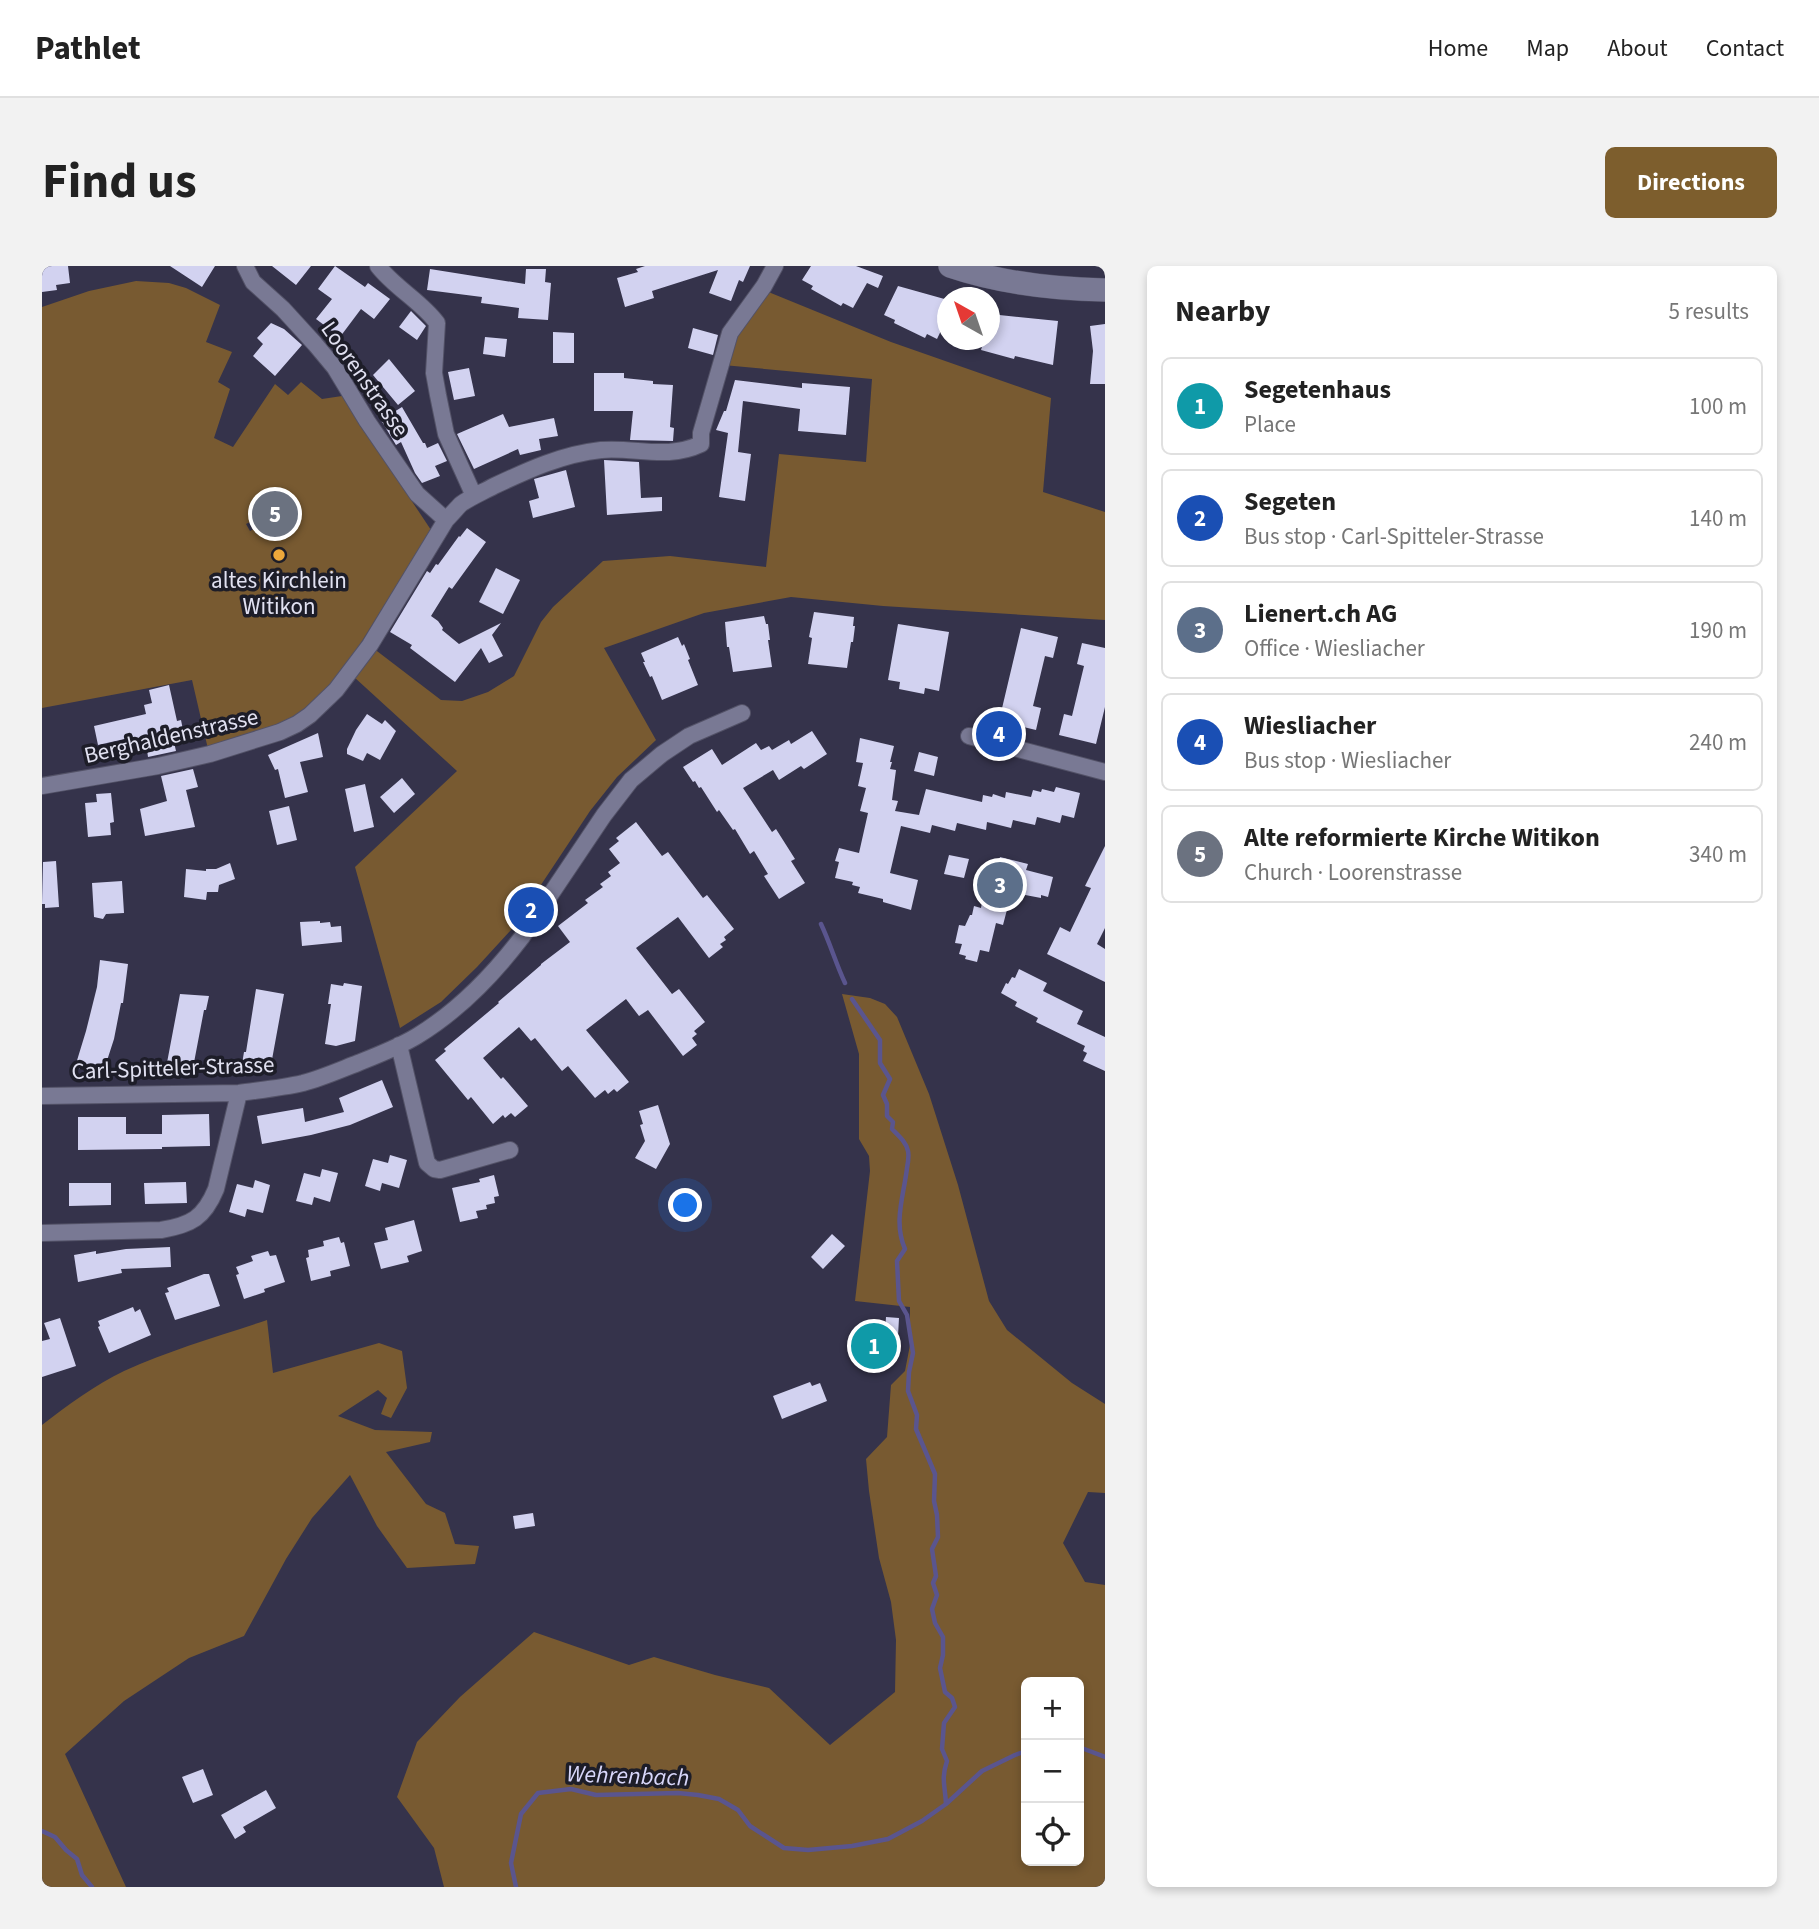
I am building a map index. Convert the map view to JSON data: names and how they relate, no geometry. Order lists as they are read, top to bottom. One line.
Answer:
{"streets":{"street":["Loorenstrasse","Berghaldenstrasse","Carl-Spitteler-Strasse"]},"crossings":[["Loorenstrasse","Berghaldenstrasse"]],"water":["Wehrenbach"],"places":["altes Kirchlein Witikon"],"north":"top left","page":{"header":"Pathlet","nav":["Home","Map","About","Contact"],"title":"Find us","buttons":"Directions","heading":["Nearby","5 results"],"list":[{"mark":"1","name":"Segetenhaus","note":"Place","value":"100 m"},{"mark":"2","name":"Segeten","note":"Bus stop · Carl-Spitteler-Strasse","value":"140 m"},{"mark":"3","name":"Lienert.ch AG","note":"Office · Wiesliacher","value":"190 m"},{"mark":"4","name":"Wiesliacher","note":"Bus stop · Wiesliacher","value":"240 m"},{"mark":"5","name":"Alte reformierte Kirche Witikon","note":"Church · Loorenstrasse","value":"340 m"}],"pins":["5","4","3","2","1"],"map_buttons":["+","−"]}}
